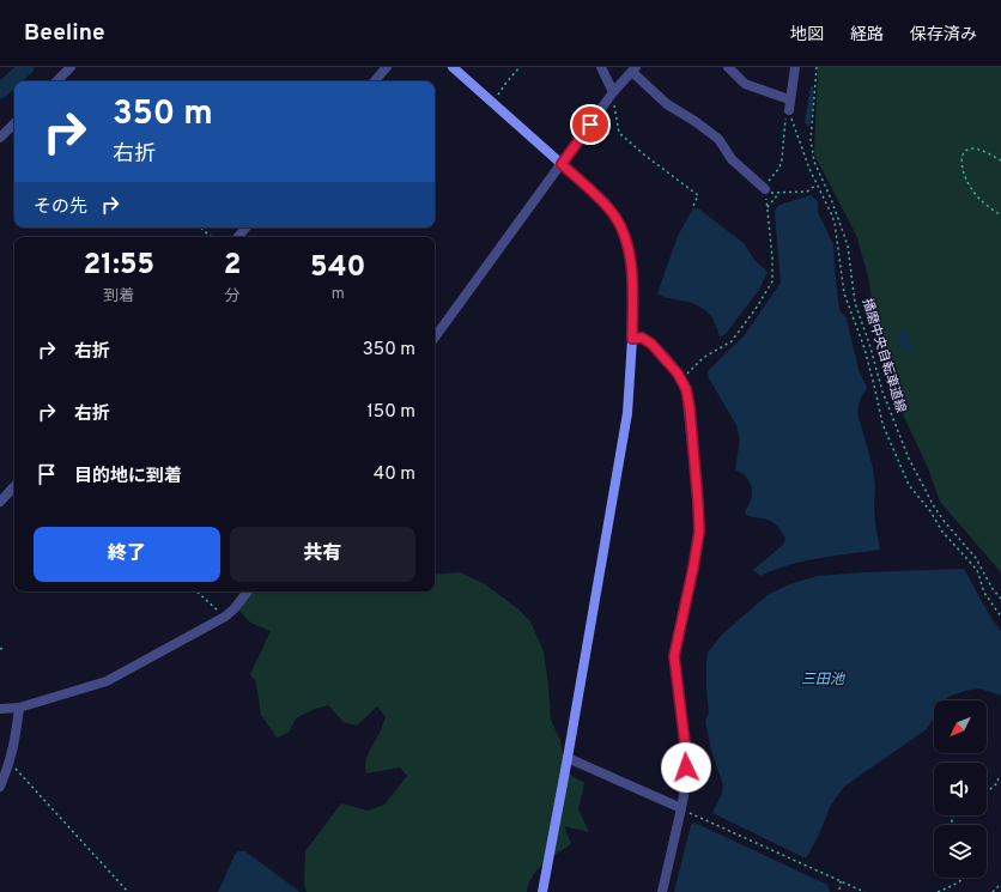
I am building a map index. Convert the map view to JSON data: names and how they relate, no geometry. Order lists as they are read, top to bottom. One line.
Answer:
{"streets":{"path":["播磨中央自転車道線"]},"water":["三田池"],"north":"bottom left","page":{"header":"Beeline","nav":["地図","経路","保存済み"],"turn":["350 m","右折"],"then":"その先","eta":["21:55","到着","2","分","540","m"],"list":[{"name":"右折","value":"350 m"},{"name":"右折","value":"150 m"},{"name":"目的地に到着","value":"40 m"}],"buttons":["終了","共有"]}}
